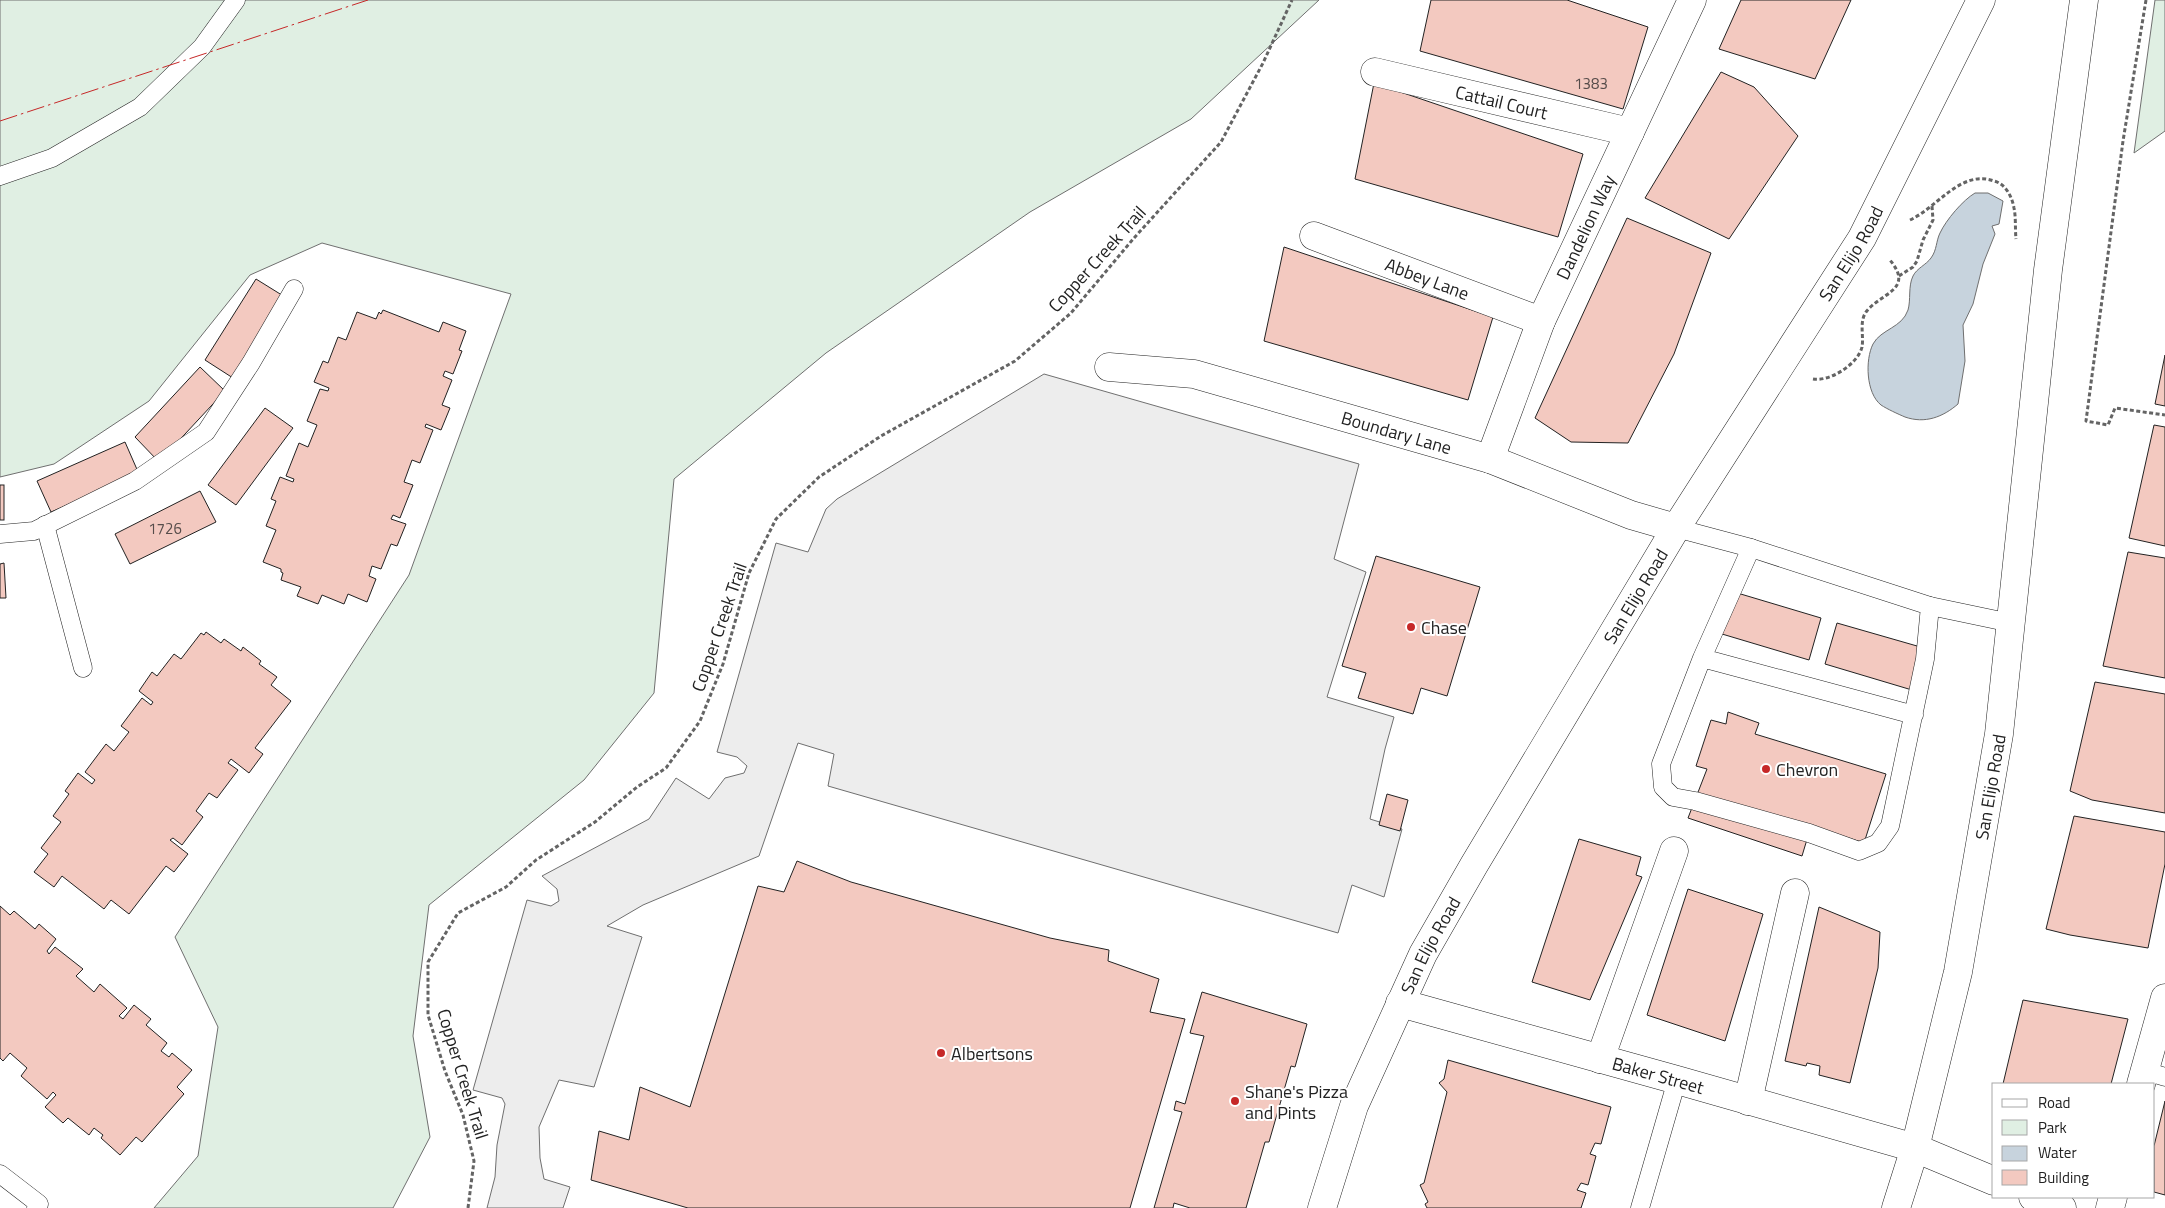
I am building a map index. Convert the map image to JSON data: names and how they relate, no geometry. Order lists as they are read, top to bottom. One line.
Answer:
{"streets":{"street":["Cattail Court","Dandelion Way","San Elijo Road","Abbey Lane","Boundary Lane","Baker Street"],"path":["Copper Creek Trail"]},"crossings":[["Cattail Court","Dandelion Way"],["Dandelion Way","Abbey Lane"],["Dandelion Way","Boundary Lane"],["San Elijo Road","Boundary Lane"],["San Elijo Road","Baker Street"]],"places":["Chase","Chevron","Albertsons","Shane's Pizza and Pints"],"house_numbers":["1383","1726"],"legend":["Road","Park","Water","Building"]}
